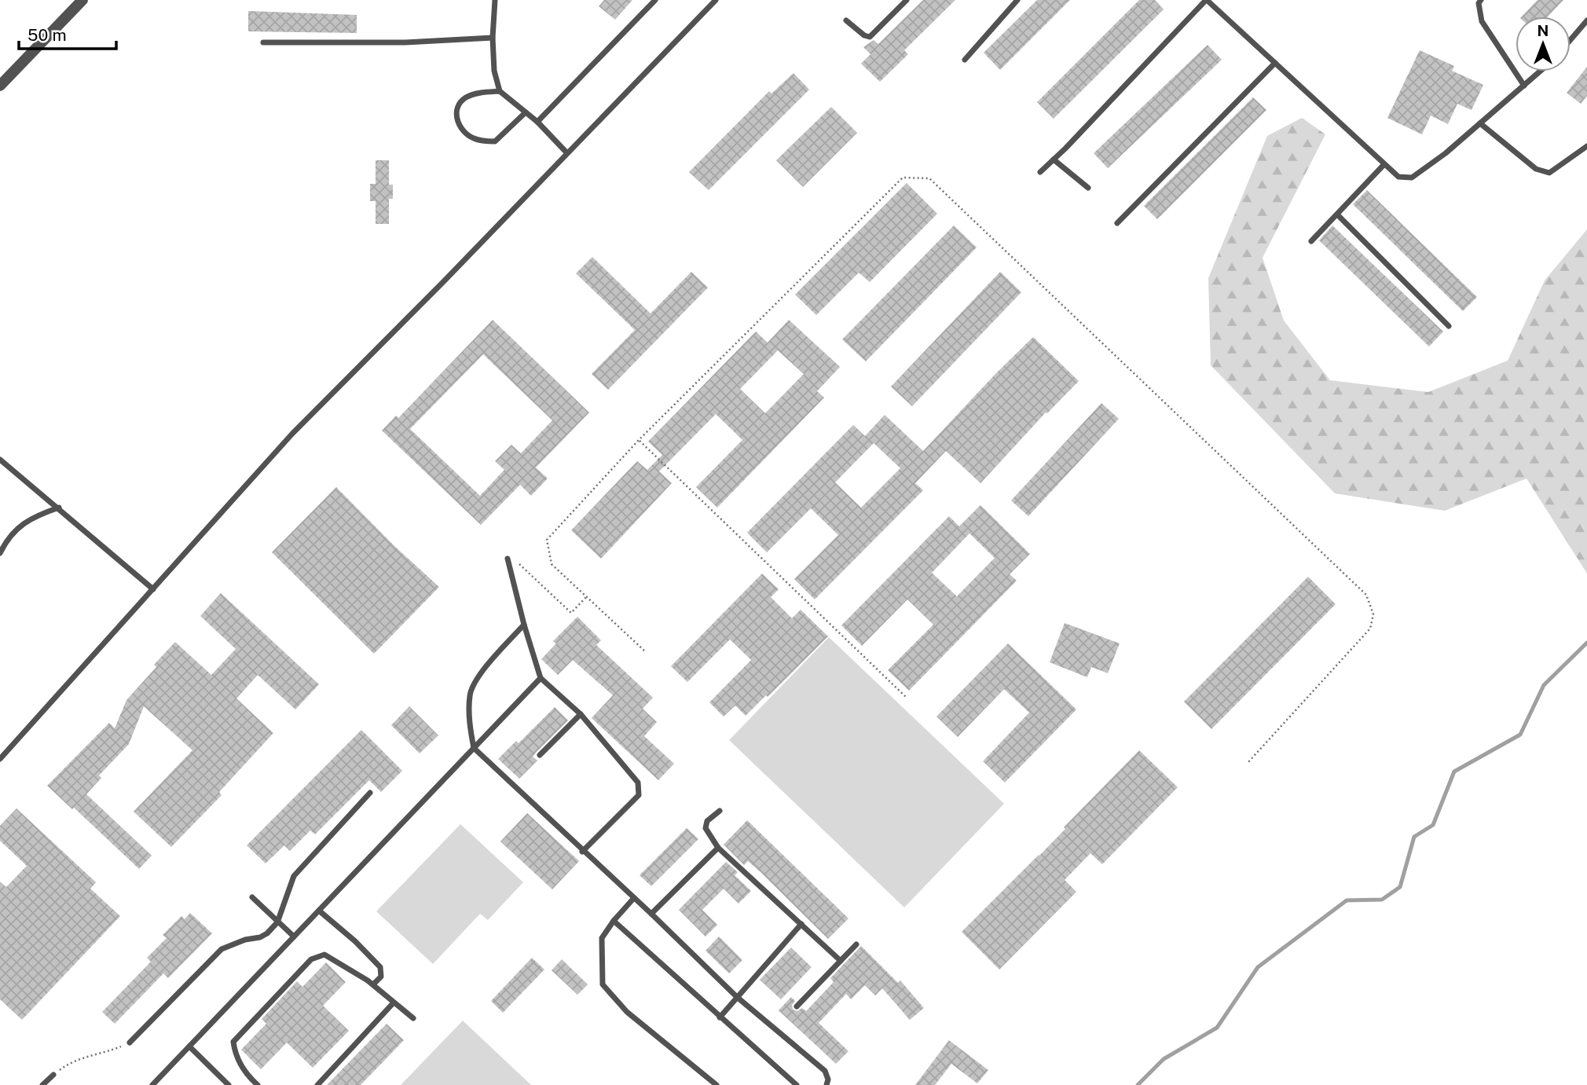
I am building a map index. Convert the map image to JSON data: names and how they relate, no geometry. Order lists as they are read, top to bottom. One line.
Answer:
{"scale_bar":"50 m","north":"top"}
